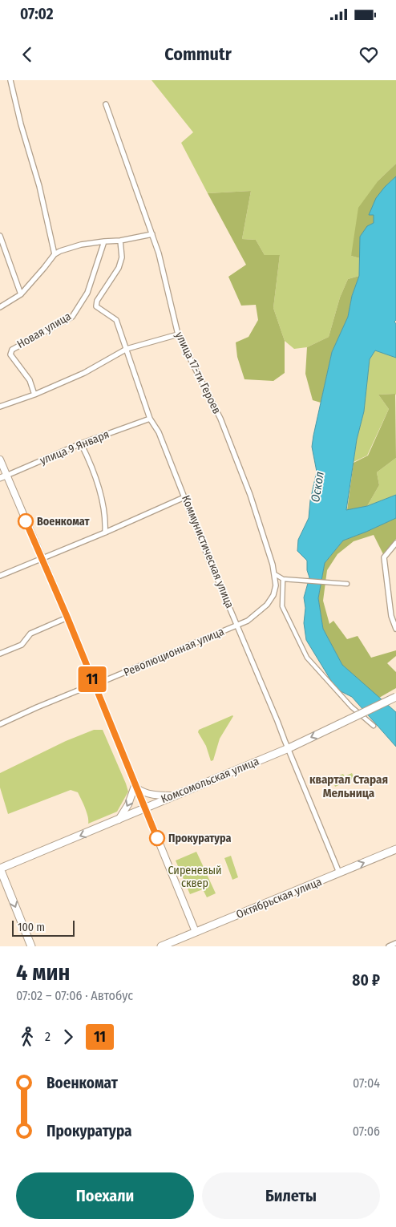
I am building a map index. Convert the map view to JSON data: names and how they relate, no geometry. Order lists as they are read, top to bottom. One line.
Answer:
{"streets":{"main road":["Комсомольская улица","Октябрьская улица"],"street":["Новая улица","улица 17-ти Героев","улица 9 Января","Коммунистическая улица","Революционная улица"]},"crossings":[["улица 17-ти Героев","Коммунистическая улица"],["улица 17-ти Героев","Революционная улица"],["улица 9 Января","Коммунистическая улица"],["Коммунистическая улица","Революционная улица"],["Коммунистическая улица","Комсомольская улица"],["Коммунистическая улица","Октябрьская улица"]],"one_way":["Комсомольская улица"],"districts":["квартал Старая Мельница"],"water":["Оскол"],"parks":["Сиреневый сквер"],"places":["Военкомат","Прокуратура"],"lines":["bus line 11"],"scale_bar":"100 m","page":{"status":"07:02","header":"Commutr","on_map":"11","scale":"100 m","heading":["4 мин","07:02 – 07:06 · Автобус","80 ₽"],"legs":["2","11"],"list":[{"name":"Военкомат","value":"07:04"},{"name":"Прокуратура","value":"07:06"}],"buttons":["Поехали","Билеты"]}}
